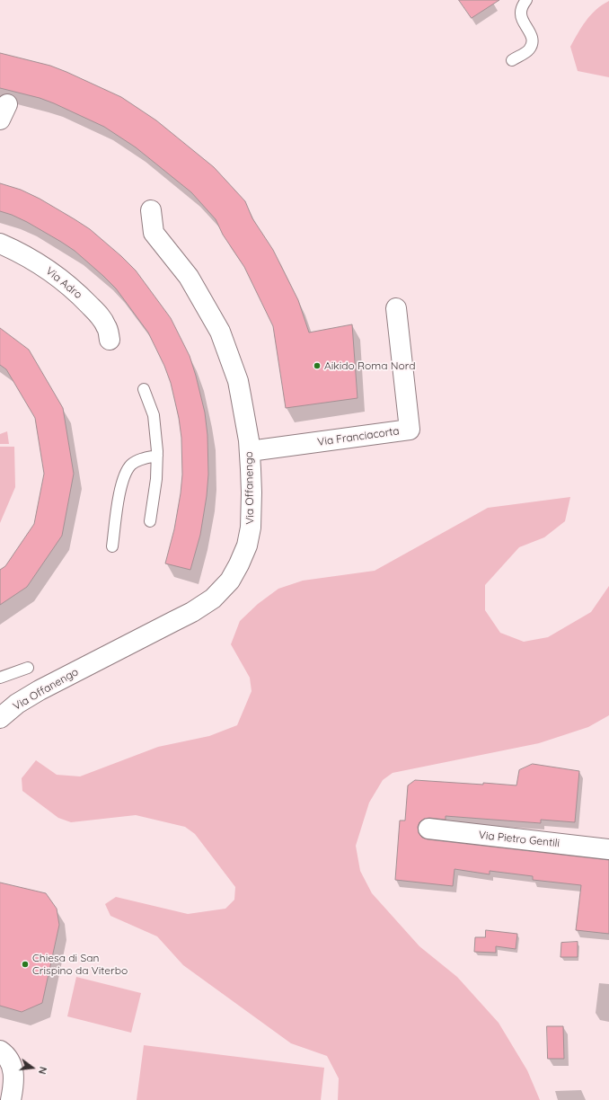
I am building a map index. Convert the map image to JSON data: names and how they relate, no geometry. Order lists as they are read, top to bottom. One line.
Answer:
{"streets":{"street":["Via Adro","Via Franciacorta","Via Offanengo","Via Pietro Gentili"]},"crossings":[["Via Franciacorta","Via Offanengo"]],"places":["Aikido Roma Nord","Chiesa di San Crispino da Viterbo"],"north":"right"}
